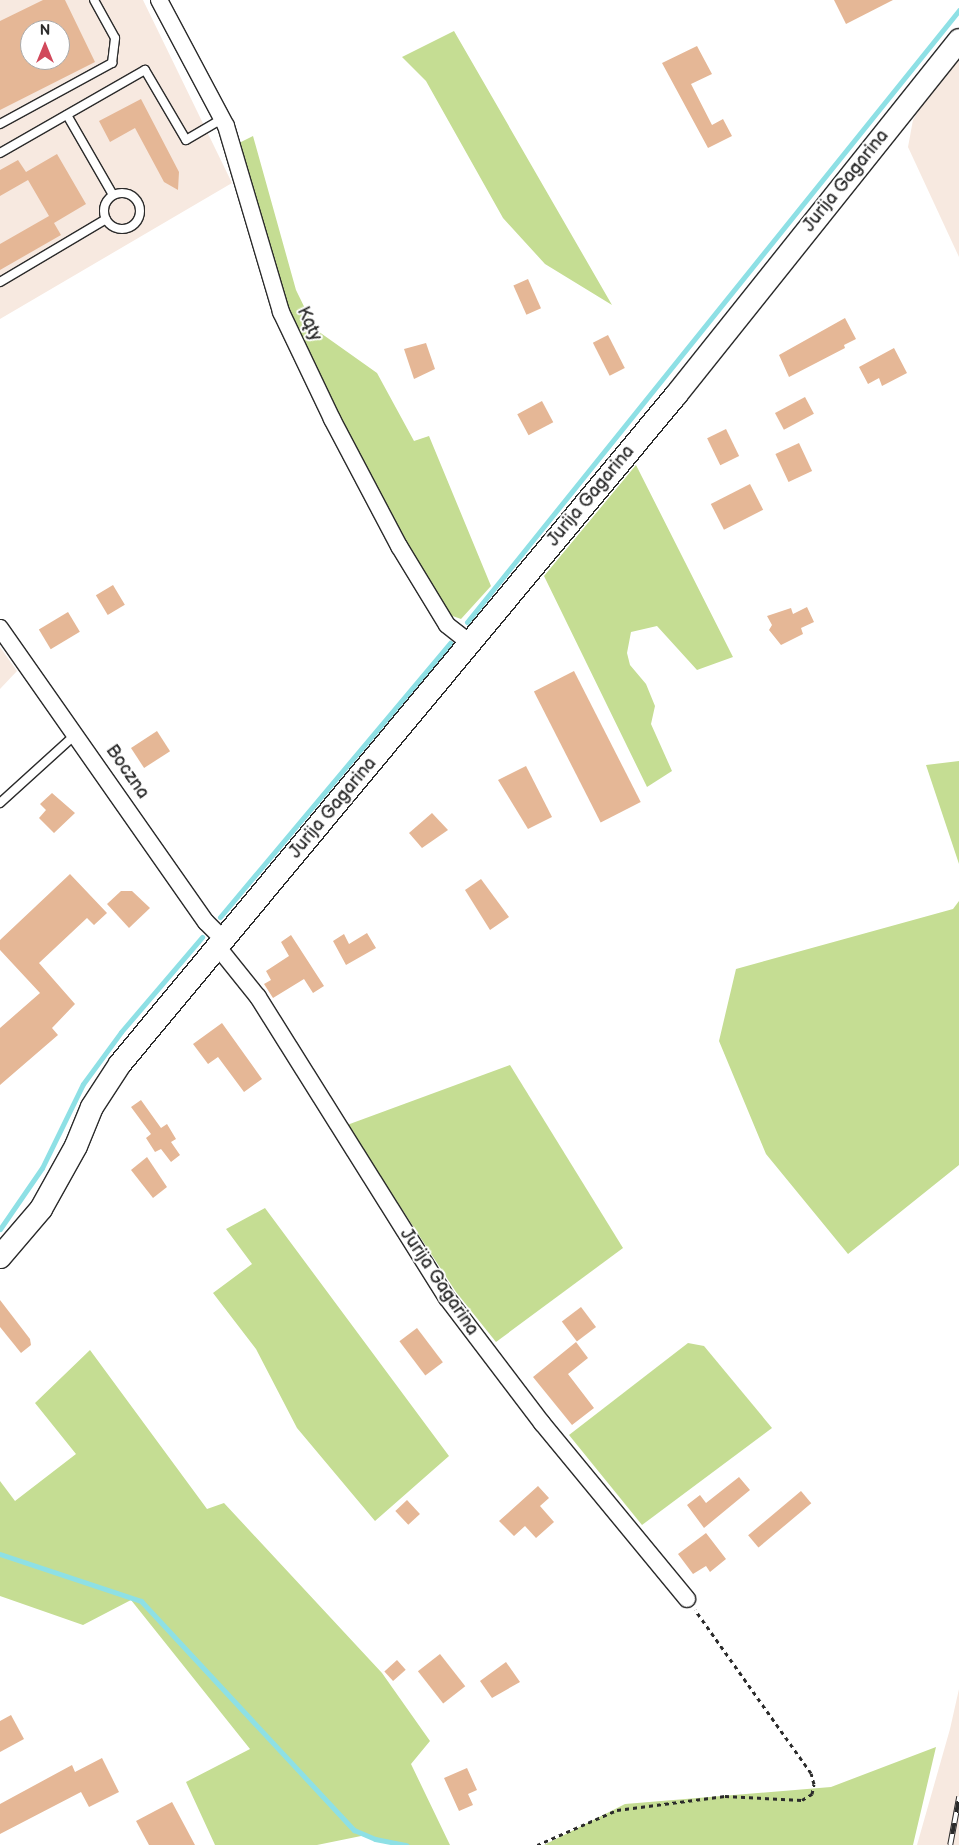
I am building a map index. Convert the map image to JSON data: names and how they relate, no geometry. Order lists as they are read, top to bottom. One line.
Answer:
{"streets":{"street":["Jurija Gagarina","Kąty","Boczna"]},"crossings":[["Jurija Gagarina","Kąty"],["Jurija Gagarina","Boczna"]],"north":"top"}
